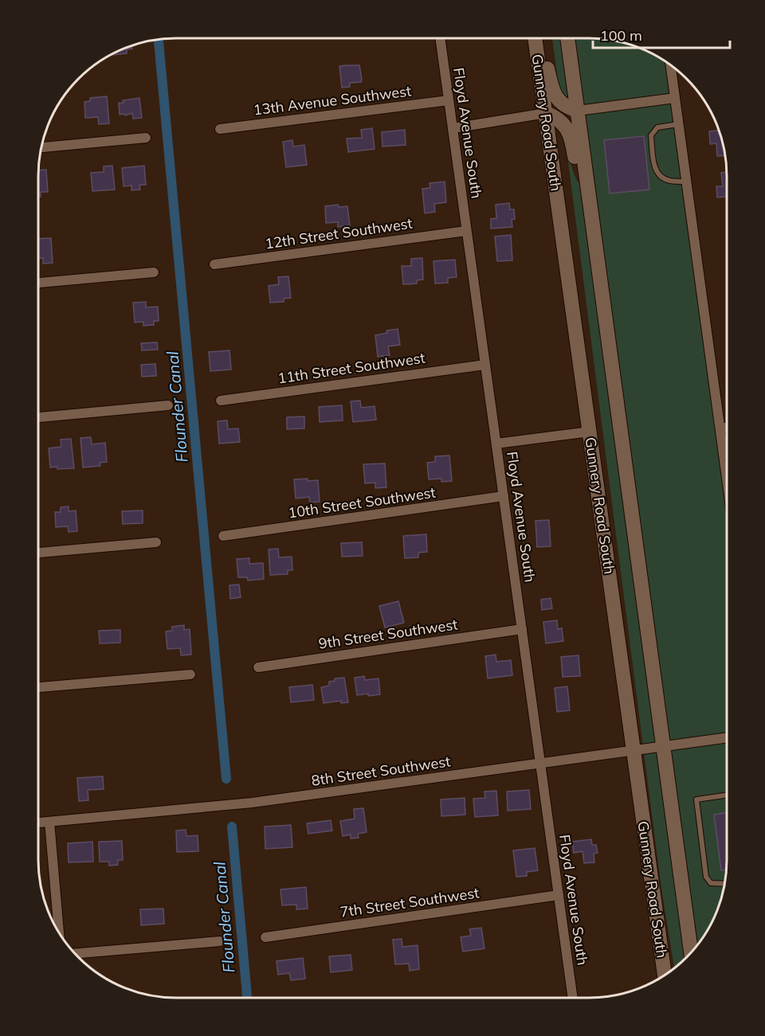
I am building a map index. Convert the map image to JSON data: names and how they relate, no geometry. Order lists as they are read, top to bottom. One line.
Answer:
{"streets":{"main road":["Gunnery Road South"],"street":["13th Avenue Southwest","Floyd Avenue South","12th Street Southwest","11th Street Southwest","10th Street Southwest","9th Street Southwest","8th Street Southwest","7th Street Southwest"]},"crossings":[["13th Avenue Southwest","Floyd Avenue South"],["Gunnery Road South","8th Street Southwest"],["Floyd Avenue South","12th Street Southwest"],["Floyd Avenue South","11th Street Southwest"],["Floyd Avenue South","10th Street Southwest"],["Floyd Avenue South","9th Street Southwest"],["Floyd Avenue South","8th Street Southwest"],["Floyd Avenue South","7th Street Southwest"]],"water":["Flounder Canal"],"scale_bar":"100 m"}
